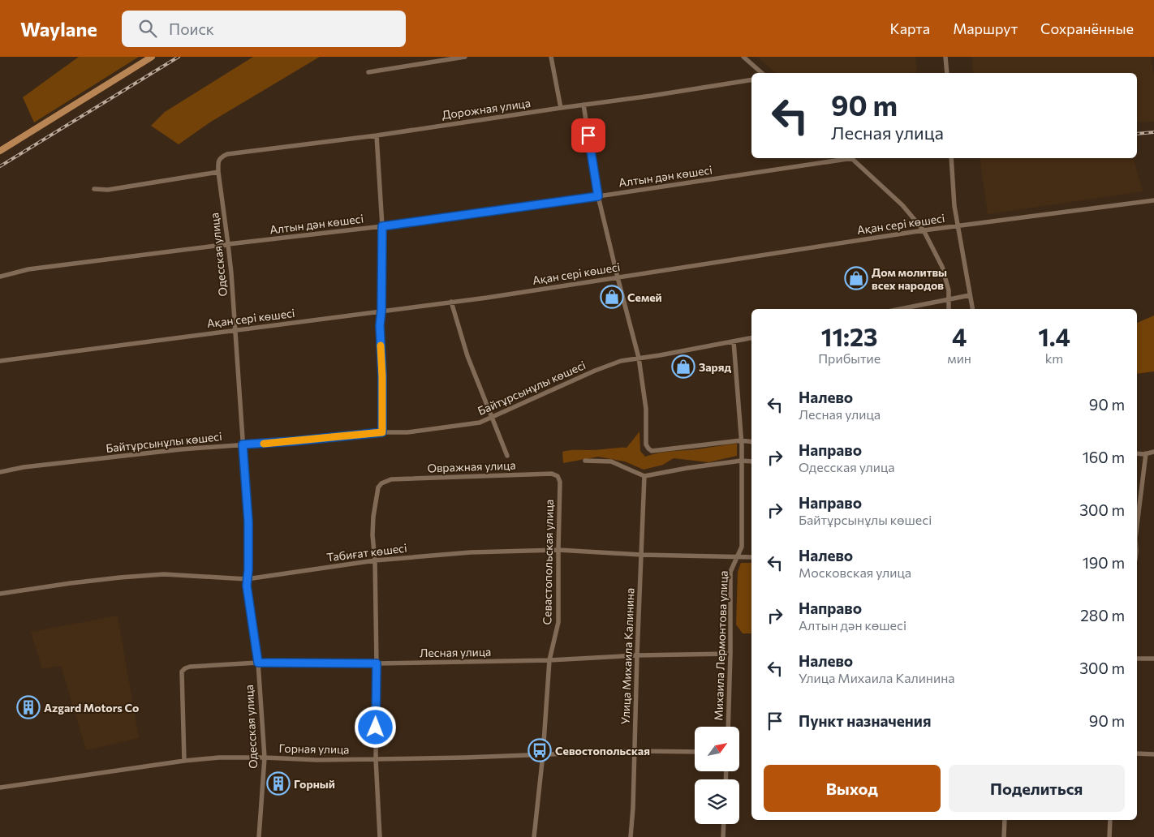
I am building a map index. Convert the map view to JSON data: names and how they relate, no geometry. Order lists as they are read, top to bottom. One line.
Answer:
{"streets":{"street":["Дорожная улица","Алтын дән көшесі","Ақан сері көшесі","Одесская улица","Байтұрсынұлы көшесі","Овражная улица","Табиғат көшесі","Севастопольская улица","Михаила Лермонтова улица","Лесная улица","Улица Михаила Калинина","Горная улица"]},"crossings":[["Дорожная улица","Одесская улица"],["Алтын дән көшесі","Одесская улица"],["Ақан сері көшесі","Одесская улица"],["Одесская улица","Байтұрсынұлы көшесі"],["Одесская улица","Табиғат көшесі"],["Одесская улица","Лесная улица"],["Одесская улица","Горная улица"],["Байтұрсынұлы көшесі","Михаила Лермонтова улица"],["Овражная улица","Табиғат көшесі"],["Овражная улица","Севастопольская улица"],["Табиғат көшесі","Севастопольская улица"],["Табиғат көшесі","Михаила Лермонтова улица"],["Табиғат көшесі","Улица Михаила Калинина"],["Севастопольская улица","Лесная улица"],["Севастопольская улица","Горная улица"],["Михаила Лермонтова улица","Лесная улица"],["Лесная улица","Улица Михаила Калинина"],["Лесная улица","Горная улица"],["Улица Михаила Калинина","Горная улица"]],"places":{"shop":["Дом молитвы всех народов","Семей","Заряд"],"building":["Azgard Motors Co","Горный"],"bus stop":["Севостопольская"]},"north":"top right","page":{"header":"Waylane","search":"Поиск","nav":["Карта","Маршрут","Сохранённые"],"turn":["90 m","Лесная улица"],"eta":["11:23","Прибытие","4","мин","1.4","km"],"list":[{"name":"Налево","note":"Лесная улица","value":"90 m"},{"name":"Направо","note":"Одесская улица","value":"160 m"},{"name":"Направо","note":"Байтұрсынұлы көшесі","value":"300 m"},{"name":"Налево","note":"Московская улица","value":"190 m"},{"name":"Направо","note":"Алтын дән көшесі","value":"280 m"},{"name":"Налево","note":"Улица Михаила Калинина","value":"300 m"},{"name":"Пункт назначения","value":"90 m"}],"buttons":["Выход","Поделиться"]}}
